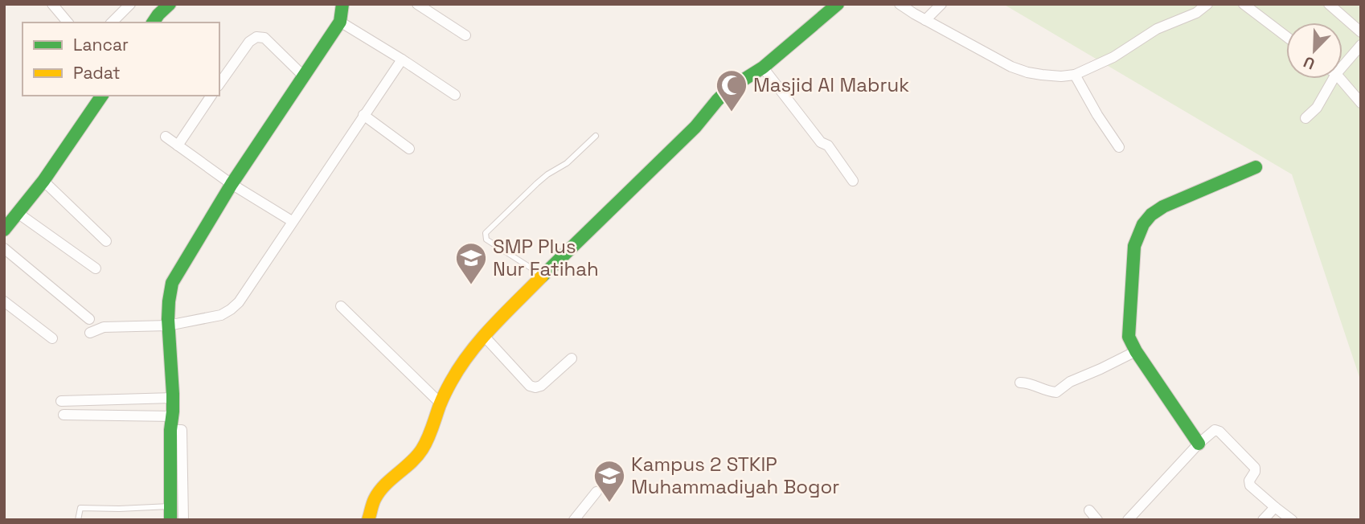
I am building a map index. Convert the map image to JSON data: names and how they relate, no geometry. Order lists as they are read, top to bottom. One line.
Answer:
{"places":{"mosque":["Masjid Al Mabruk"],"school or university":["SMP Plus Nur Fatihah","Kampus 2 STKIP Muhammadiyah Bogor"]},"legend":["Lancar","Padat"],"north":"bottom left"}
